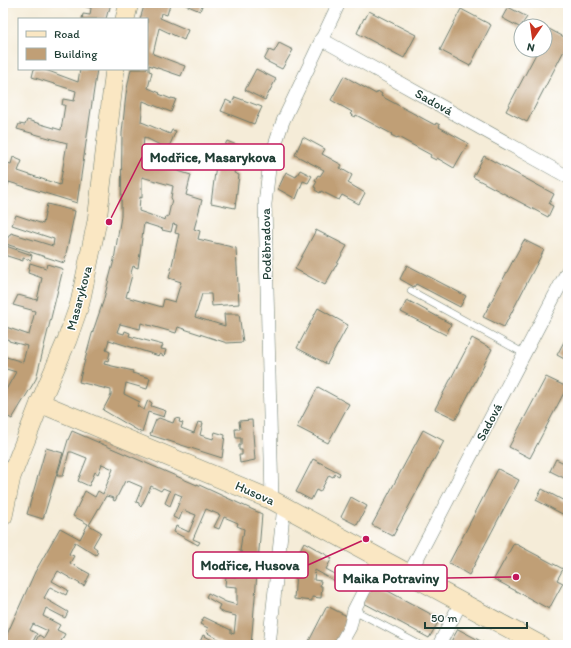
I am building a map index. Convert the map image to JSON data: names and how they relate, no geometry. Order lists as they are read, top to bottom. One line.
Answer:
{"streets":{"street":["Sadová","Poděbradova","Masarykova","Husova"]},"crossings":[["Sadová","Poděbradova"],["Sadová","Husova"],["Poděbradova","Husova"],["Masarykova","Husova"]],"places":["Modřice, Masarykova","Modřice, Husova","Maika Potraviny"],"legend":["Road","Building"],"scale_bar":"50 m","north":"bottom"}
